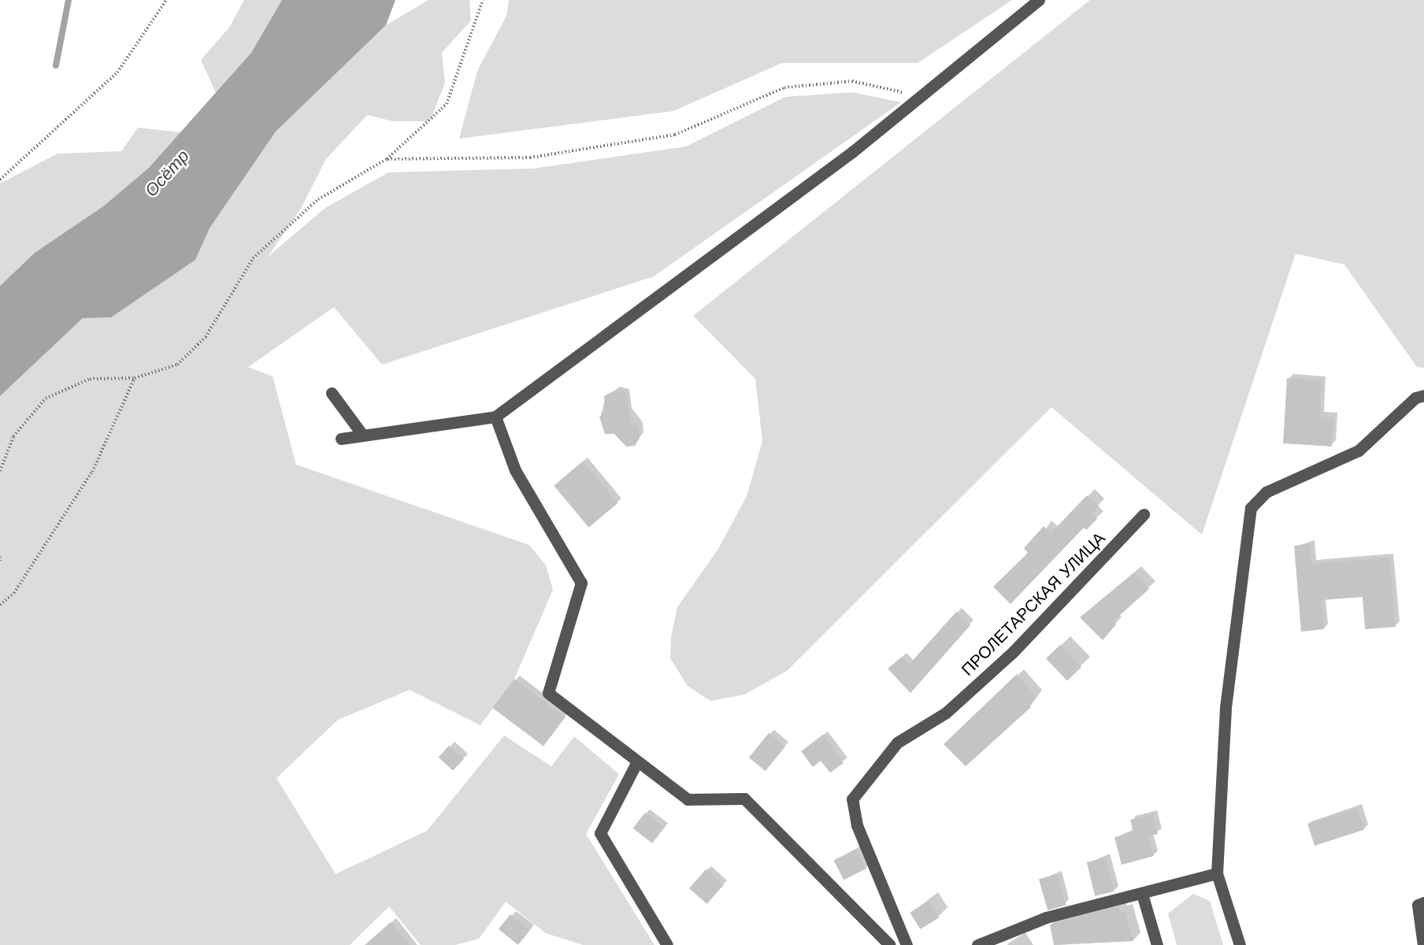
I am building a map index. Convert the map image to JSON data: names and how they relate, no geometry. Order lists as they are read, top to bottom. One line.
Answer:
{"streets":{"street":["ПРОЛЕТАРСКАЯ УЛИЦА"]},"water":["Осётр"]}
